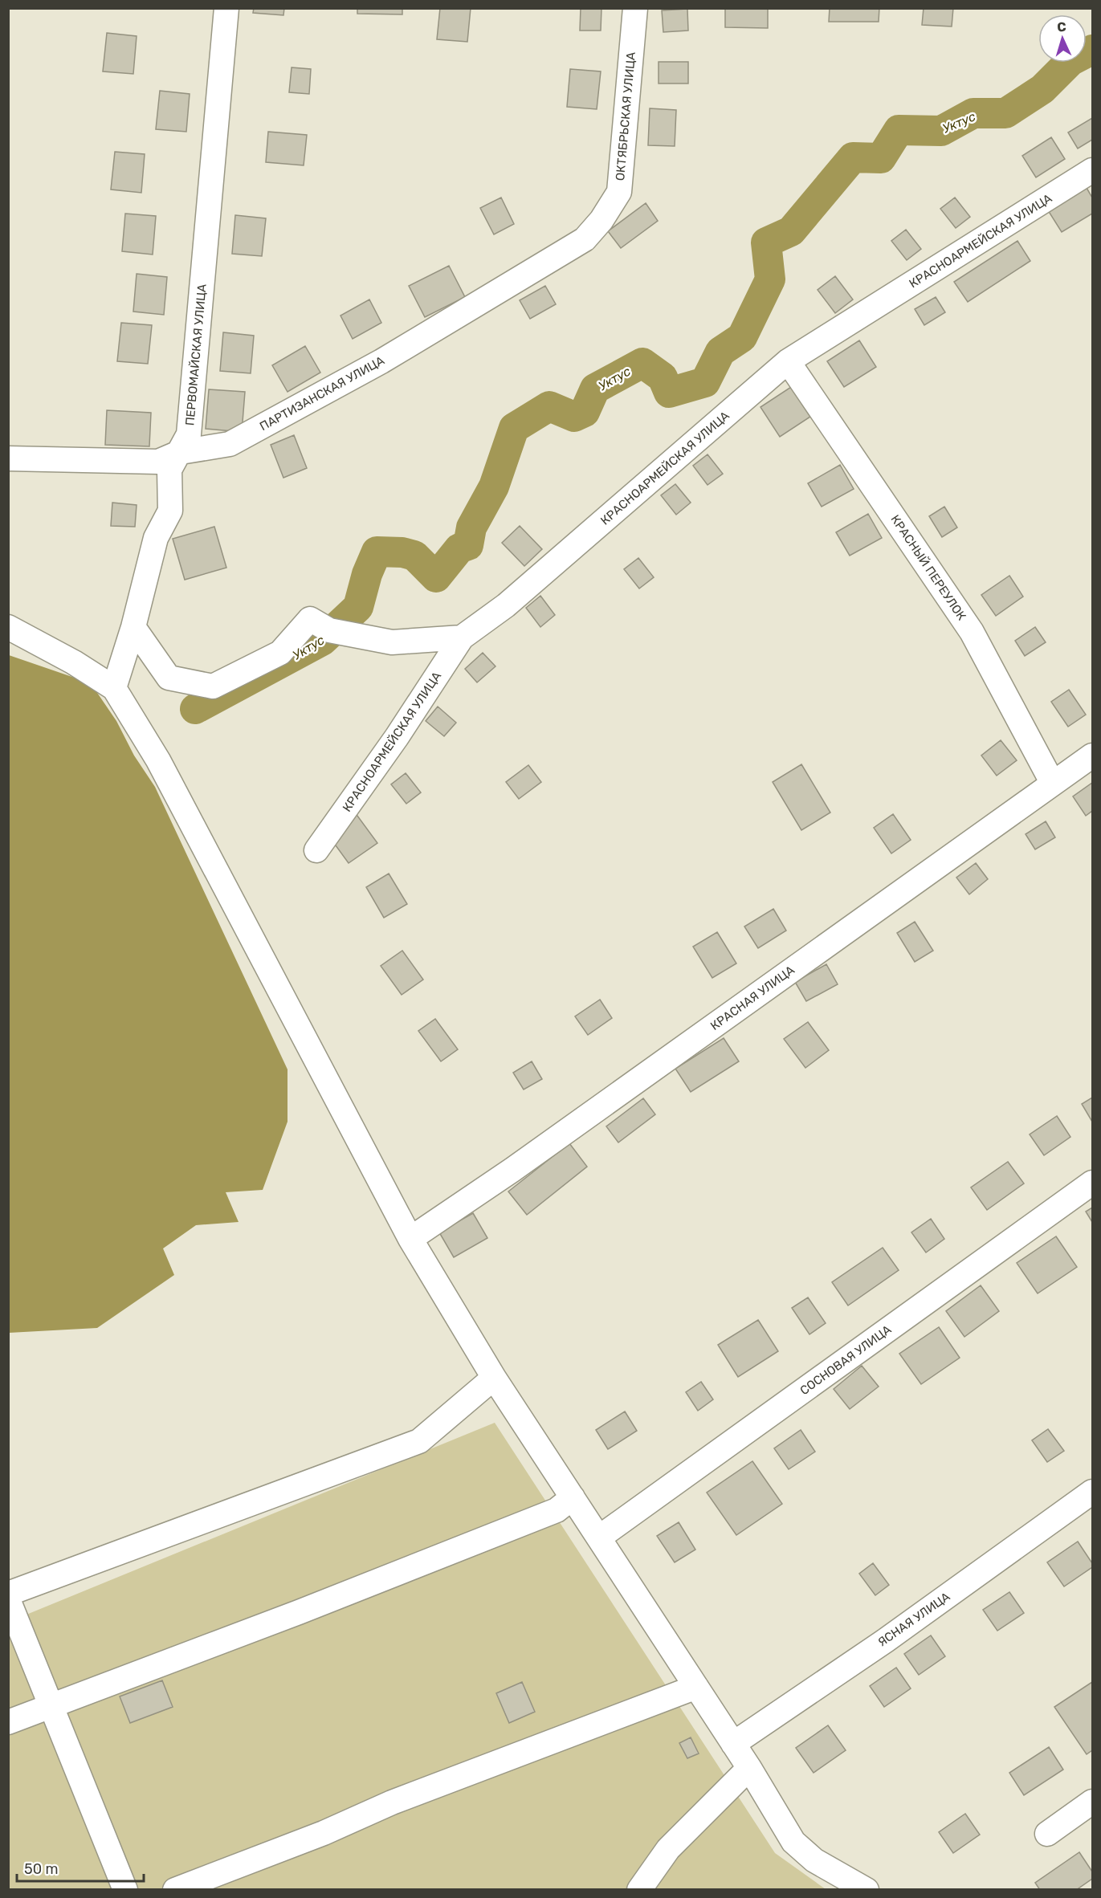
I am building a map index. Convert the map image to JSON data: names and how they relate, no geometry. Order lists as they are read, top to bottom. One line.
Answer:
{"streets":{"street":["ОКТЯБРЬСКАЯ УЛИЦА","КРАСНОАРМЕЙСКАЯ УЛИЦА","ПЕРВОМАЙСКАЯ УЛИЦА","ПАРТИЗАНСКАЯ УЛИЦА","КРАСНЫЙ ПЕРЕУЛОК","КРАСНАЯ УЛИЦА","СОСНОВАЯ УЛИЦА","ЯСНАЯ УЛИЦА"]},"crossings":[["ОКТЯБРЬСКАЯ УЛИЦА","ПАРТИЗАНСКАЯ УЛИЦА"],["КРАСНОАРМЕЙСКАЯ УЛИЦА","КРАСНЫЙ ПЕРЕУЛОК"],["ПЕРВОМАЙСКАЯ УЛИЦА","ПАРТИЗАНСКАЯ УЛИЦА"],["КРАСНЫЙ ПЕРЕУЛОК","КРАСНАЯ УЛИЦА"]],"water":["Уктус"],"scale_bar":"50 m","north":"top"}
